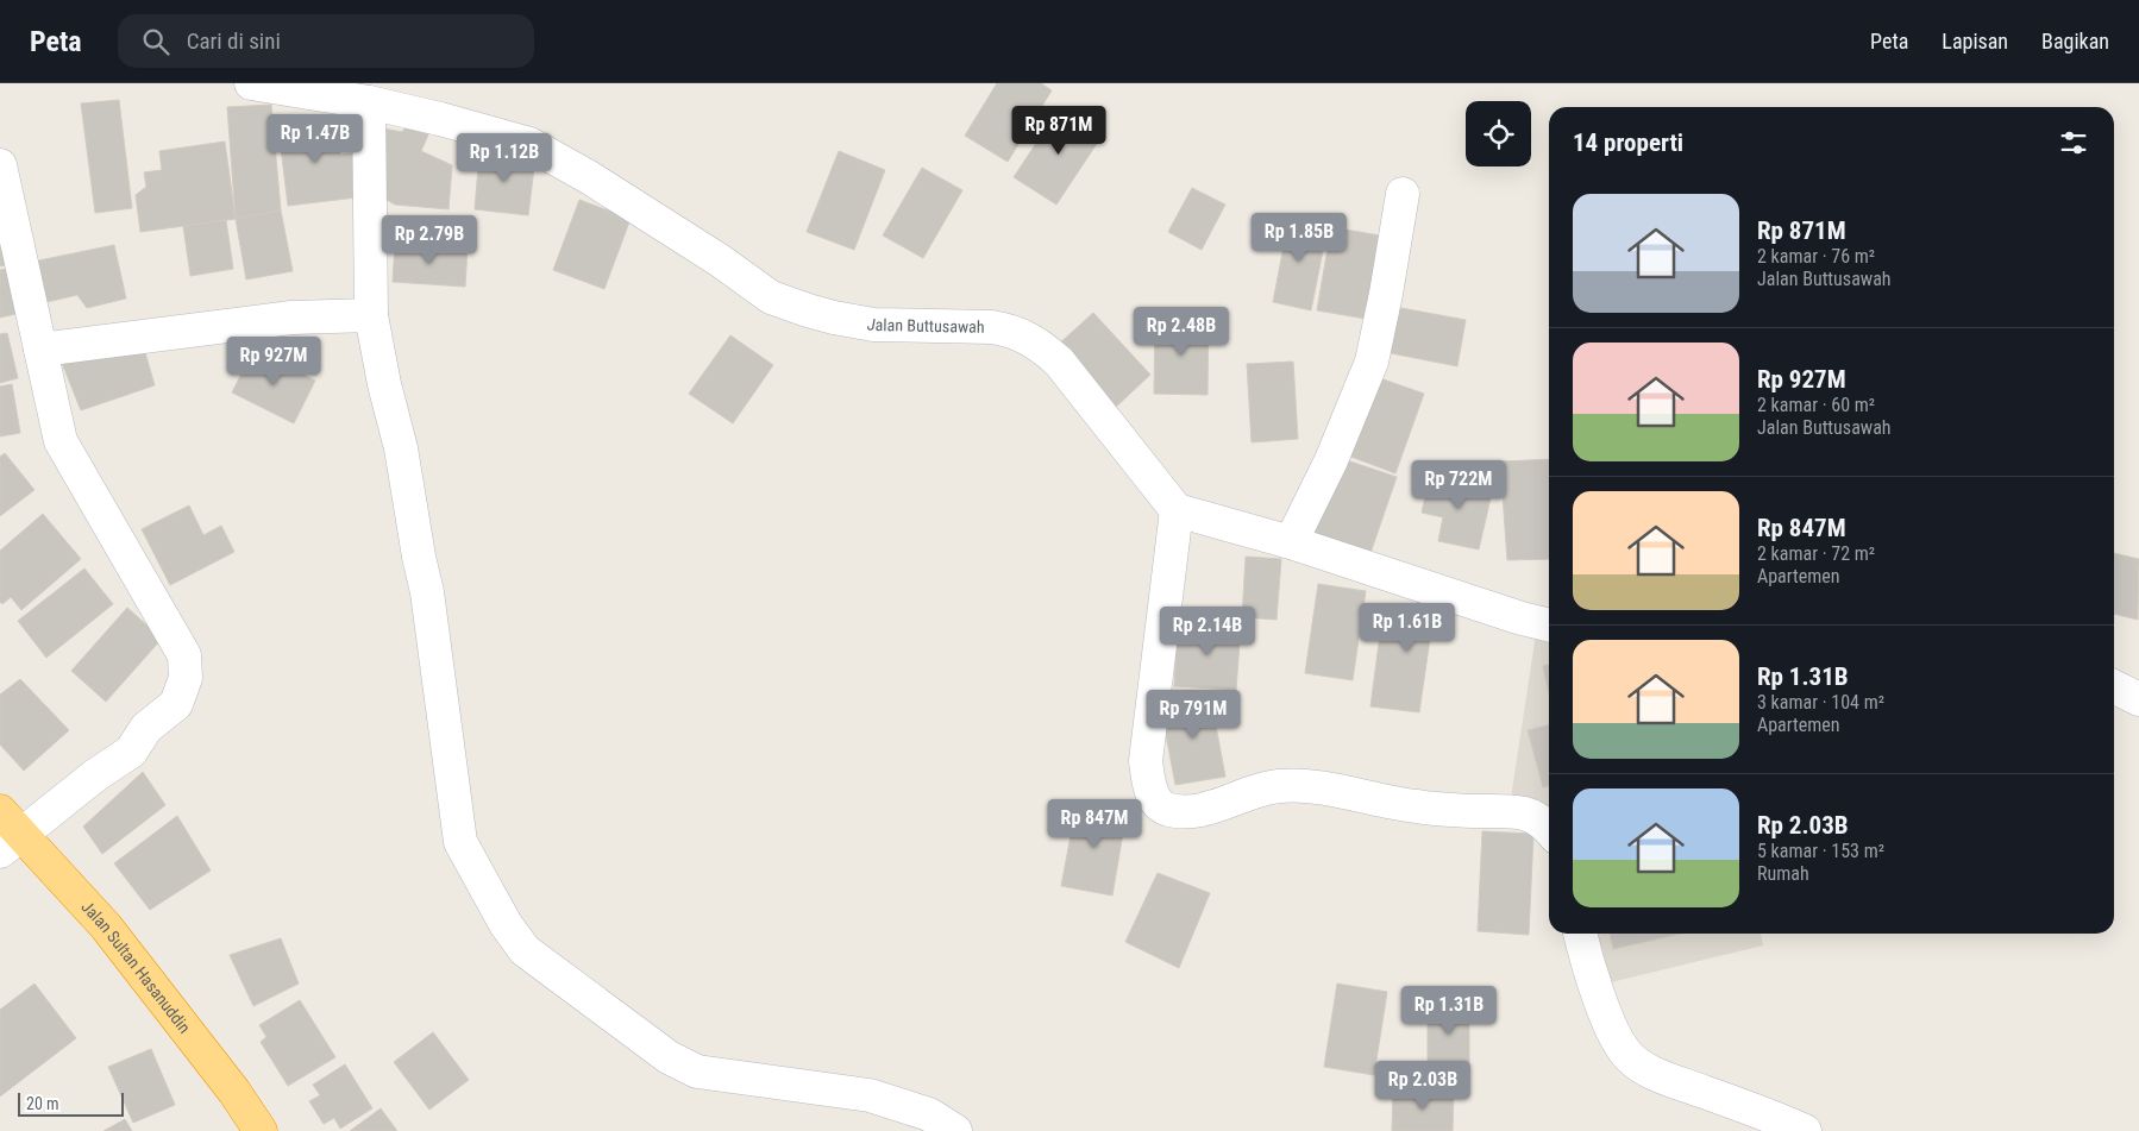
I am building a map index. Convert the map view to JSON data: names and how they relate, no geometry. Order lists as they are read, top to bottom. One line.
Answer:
{"streets":{"highway":["Jalan Sultan Hasanuddin"],"street":["Jalan Buttusawah"]},"scale_bar":"20 m","page":{"header":"Peta","search":"Cari di sini","nav":["Peta","Lapisan","Bagikan"],"price":["Rp 871M","Rp 1.47B","Rp 1.12B","Rp 1.85B","Rp 2.79B","Rp 2.48B","Rp 927M","Rp 722M","Rp 1.61B","Rp 2.14B","Rp 791M","Rp 847M","Rp 1.31B","Rp 2.03B"],"heading":"14 properti","list":[{"name":"Rp 871M","note":"2 kamar · 76 m² · Jalan Buttusawah"},{"name":"Rp 927M","note":"2 kamar · 60 m² · Jalan Buttusawah"},{"name":"Rp 847M","note":"2 kamar · 72 m² · Apartemen"},{"name":"Rp 1.31B","note":"3 kamar · 104 m² · Apartemen"},{"name":"Rp 2.03B","note":"5 kamar · 153 m² · Rumah"}],"scale":"20 m"}}
